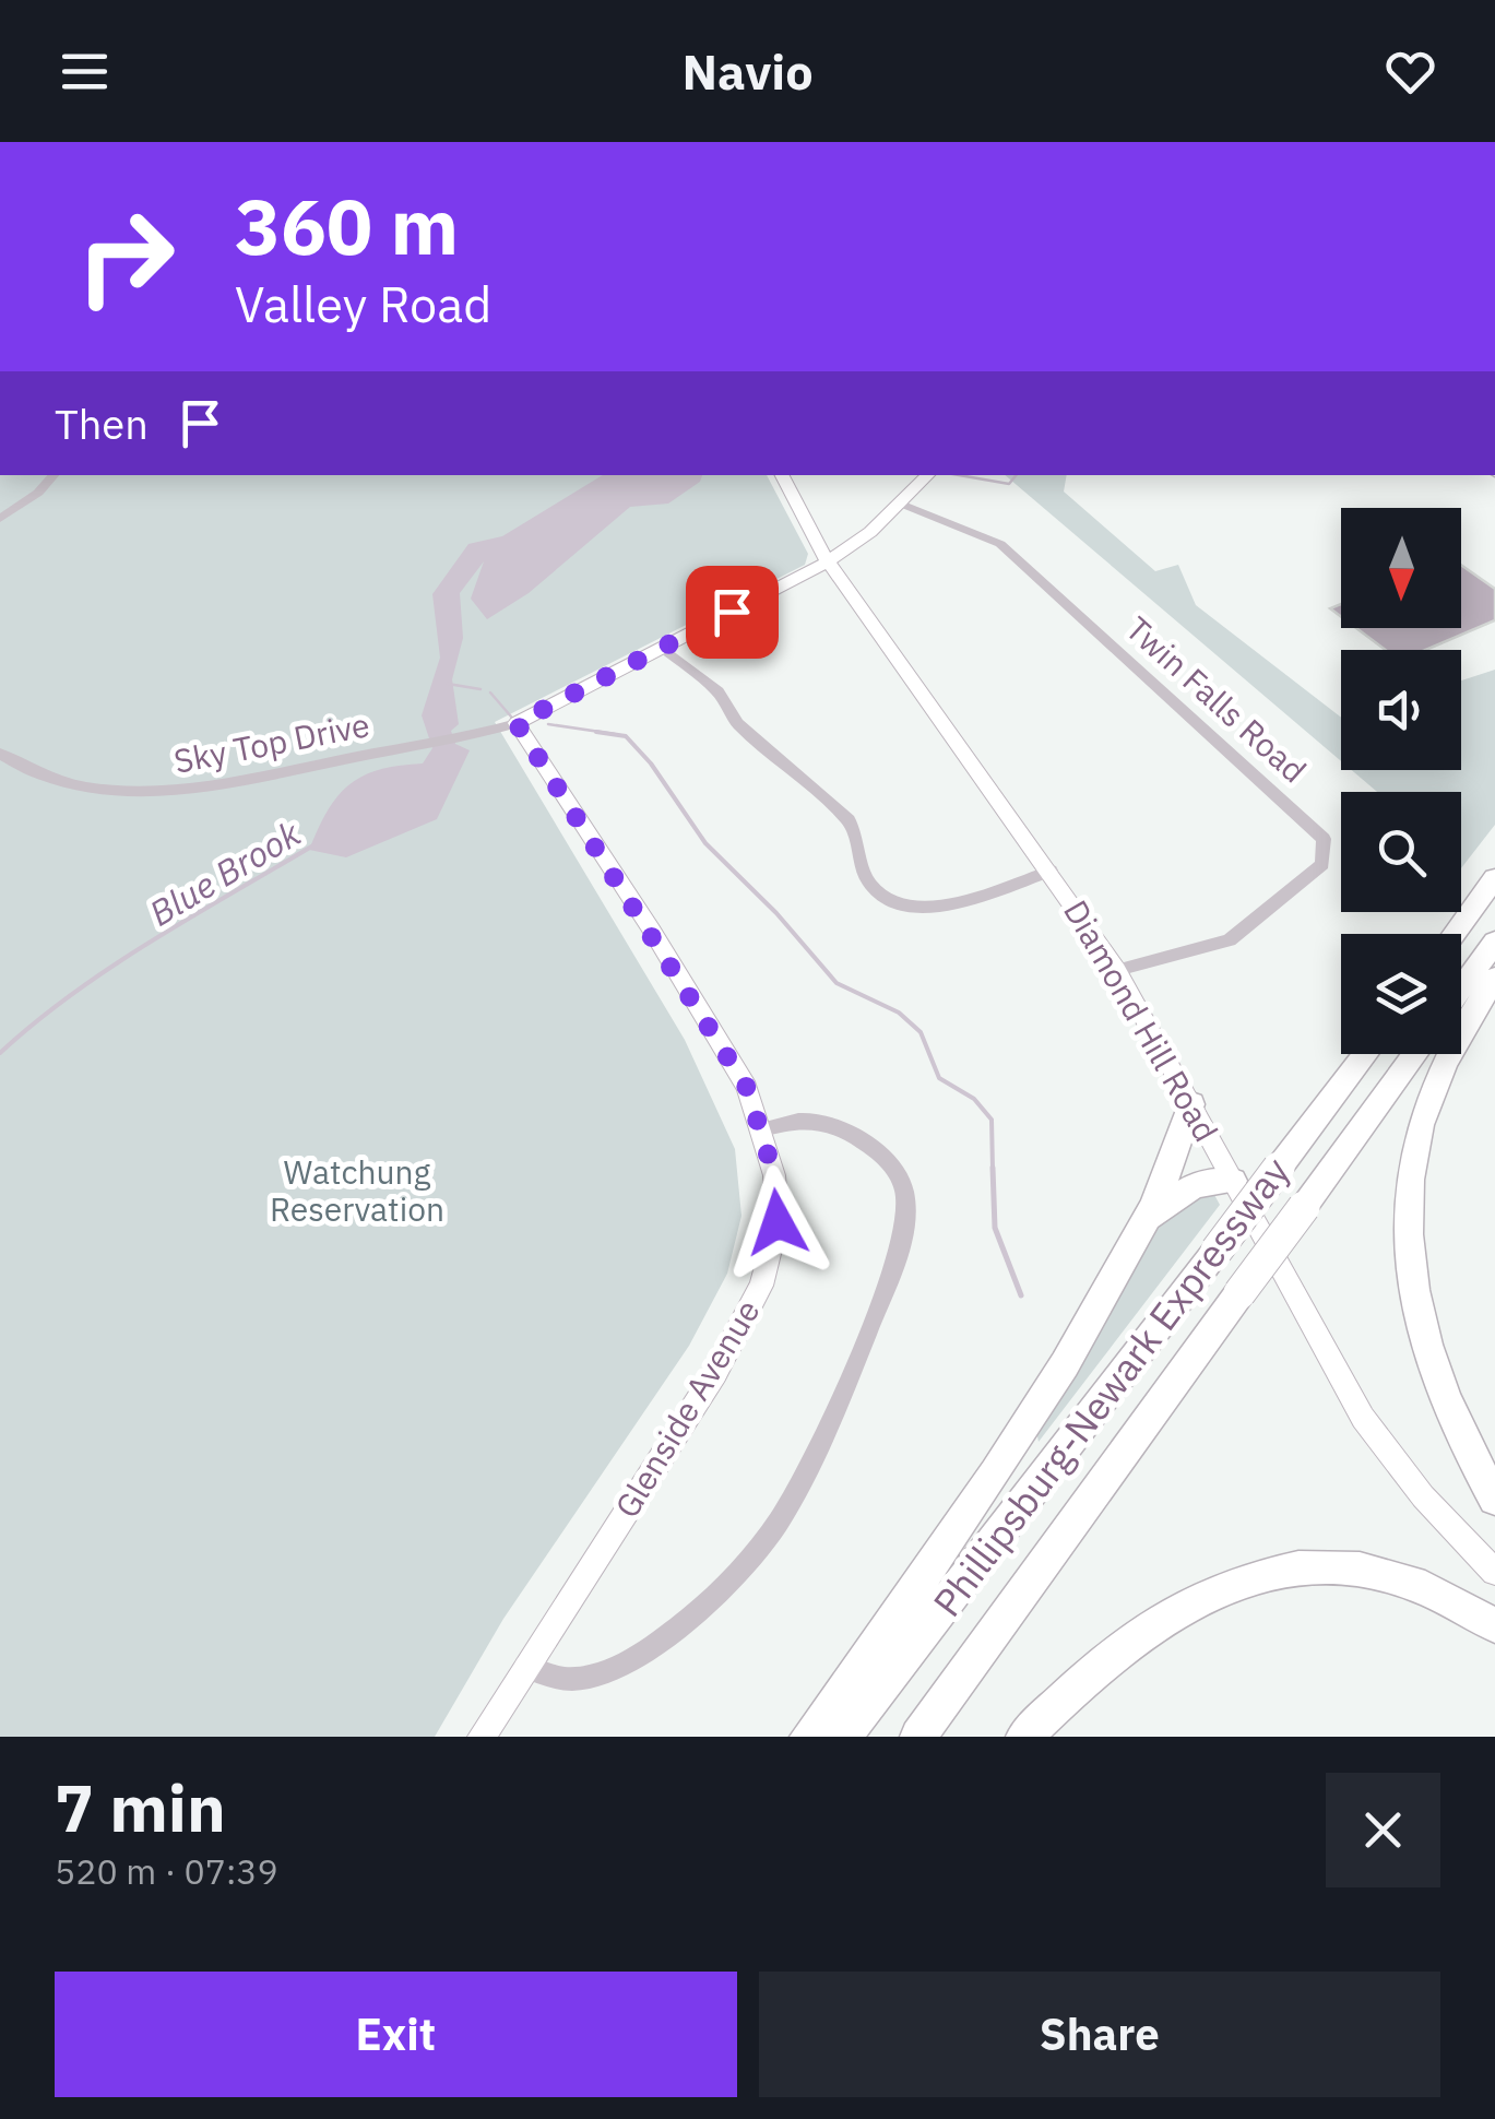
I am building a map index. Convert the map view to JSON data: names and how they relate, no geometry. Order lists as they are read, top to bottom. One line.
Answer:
{"streets":{"highway":["Phillipsburg-Newark Expressway"],"main road":["Diamond Hill Road","Glenside Avenue"],"street":["Twin Falls Road","Sky Top Drive"]},"crossings":[["Twin Falls Road","Diamond Hill Road"],["Sky Top Drive","Glenside Avenue"]],"water":["Blue Brook"],"parks":["Watchung Reservation"],"north":"bottom","page":{"header":"Navio","turn":["360 m","Valley Road"],"then":"Then","heading":["7 min","520 m · 07:39"],"buttons":["Exit","Share"]}}
